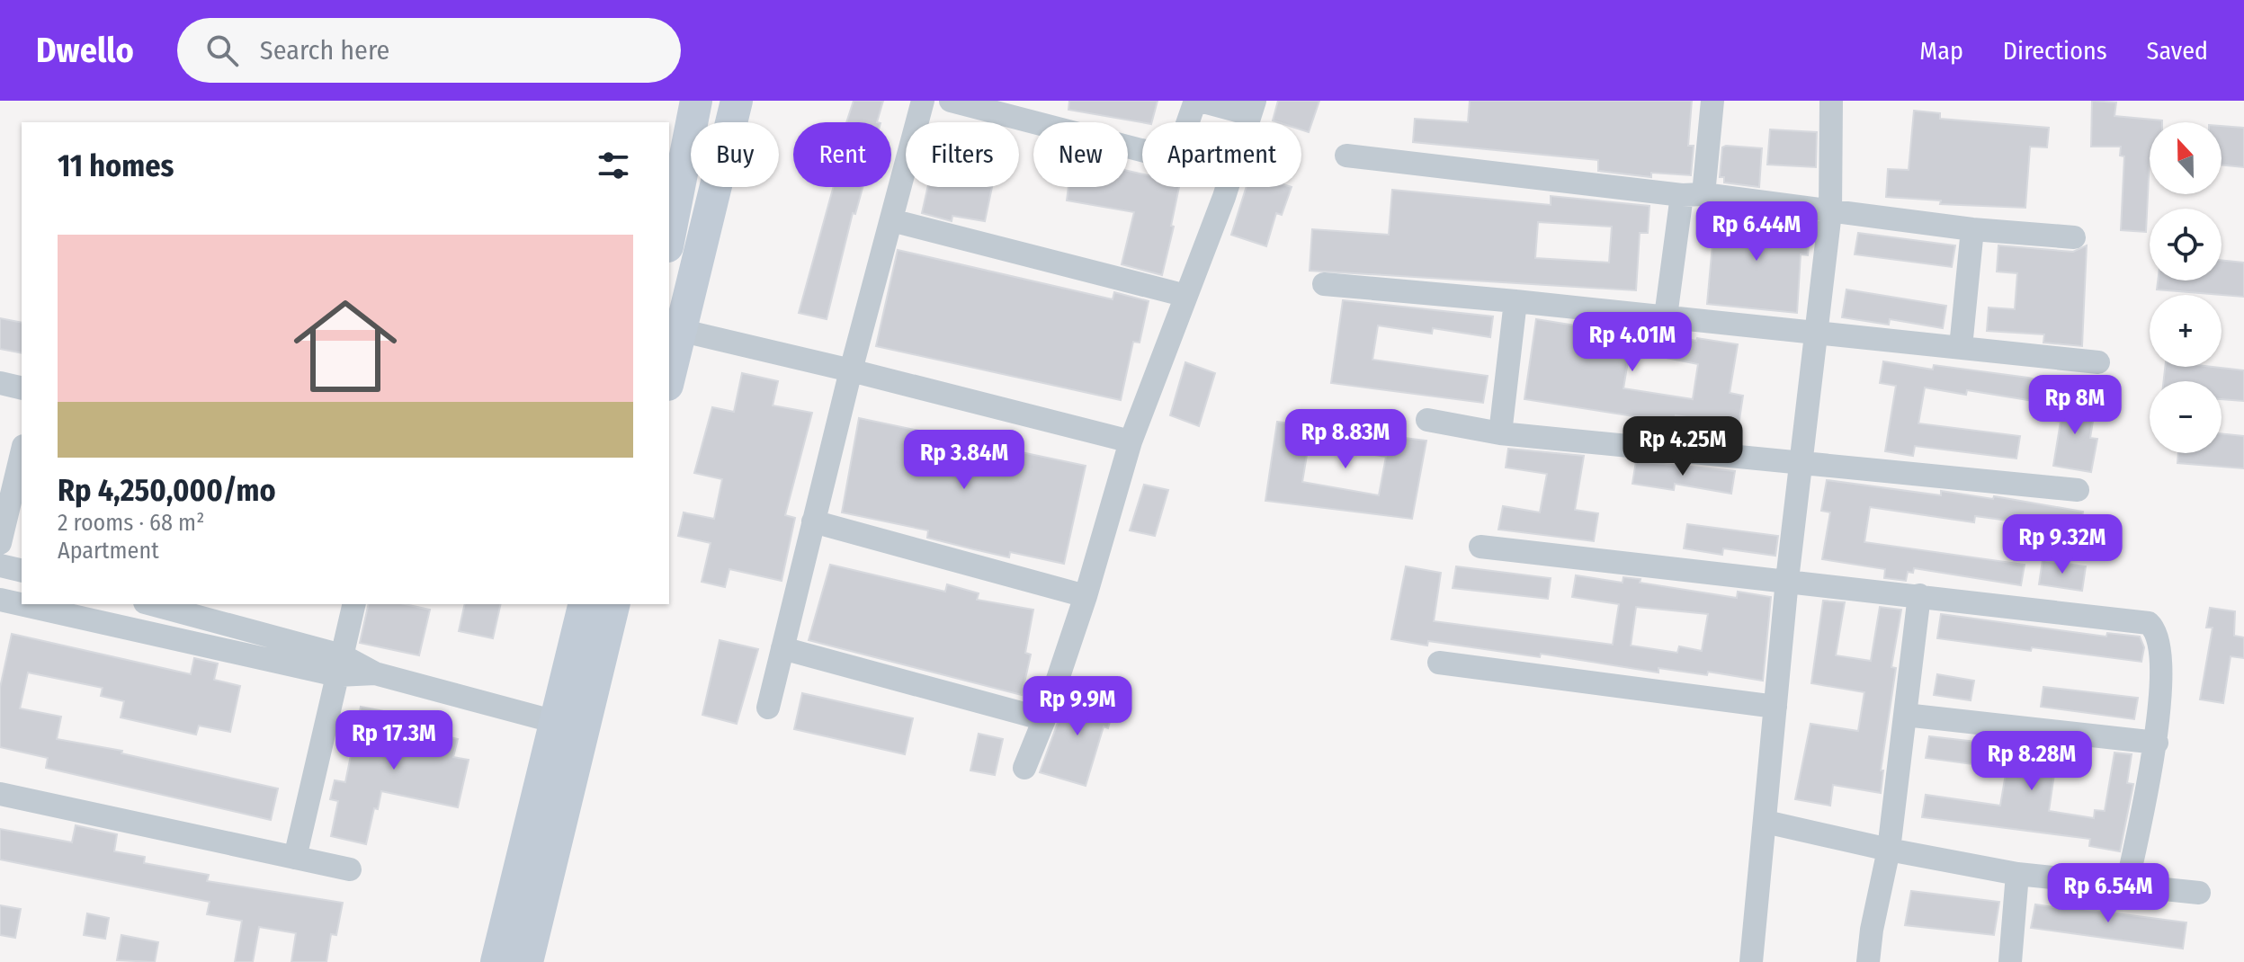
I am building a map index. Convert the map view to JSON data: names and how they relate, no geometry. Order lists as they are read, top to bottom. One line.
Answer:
{"north":"top","page":{"header":"Dwello","search":"Search here","nav":["Map","Directions","Saved"],"map_buttons":["+","−"],"chip":["Buy","Rent","Filters","New","Apartment"],"heading":"11 homes","price":["Rp 6.44M","Rp 4.01M","Rp 8M","Rp 8.83M","Rp 4.25M","Rp 3.84M","Rp 9.32M","Rp 9.9M","Rp 17.3M","Rp 8.28M","Rp 6.54M"],"list":[{"name":"Rp 4,250,000/mo","note":"2 rooms · 68 m² · Apartment"}]}}
